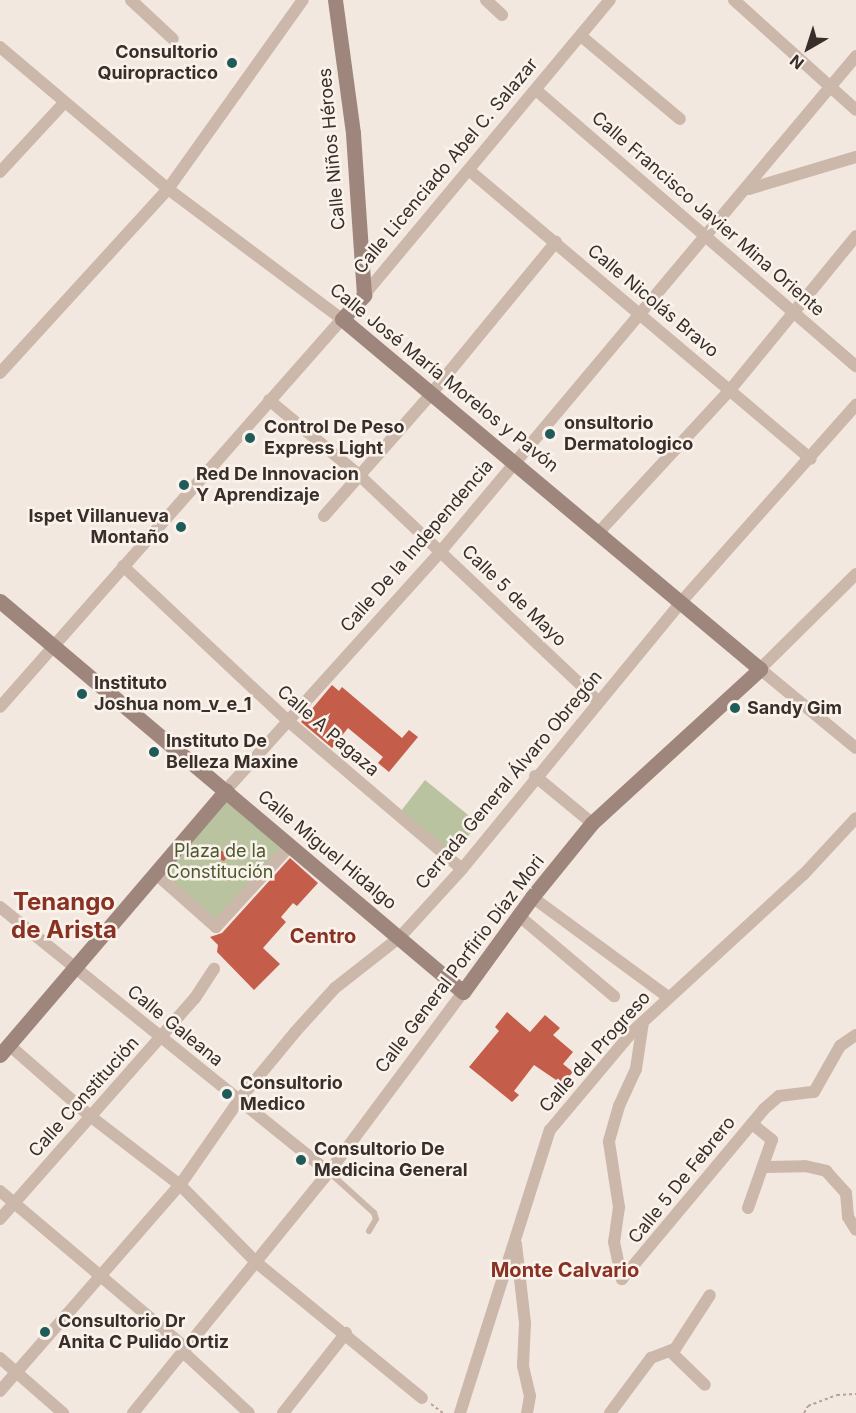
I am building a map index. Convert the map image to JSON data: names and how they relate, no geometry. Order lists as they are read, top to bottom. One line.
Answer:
{"streets":{"street":["Calle Niños Héroes","Calle Licenciado Abel C. Salazar","Calle Francisco Javier Mina Oriente","Calle Nicolás Bravo","Calle José María Morelos y Pavón","Calle De la Independencia","Calle 5 de Mayo","Calle A Pagaza","Cerrada General Álvaro Obregón","Calle Miguel Hidalgo","Calle General Porfirio Díaz Mori","Calle Galeana","Calle del Progreso","Calle Constitución","Calle 5 De Febrero"]},"crossings":[["Calle Niños Héroes","Calle Licenciado Abel C. Salazar"],["Calle Licenciado Abel C. Salazar","Calle Francisco Javier Mina Oriente"],["Calle Licenciado Abel C. Salazar","Calle Nicolás Bravo"],["Calle Licenciado Abel C. Salazar","Calle José María Morelos y Pavón"],["Calle Licenciado Abel C. Salazar","Calle 5 de Mayo"],["Calle Licenciado Abel C. Salazar","Calle A Pagaza"],["Calle Licenciado Abel C. Salazar","Calle Miguel Hidalgo"],["Calle Francisco Javier Mina Oriente","Calle De la Independencia"],["Calle Nicolás Bravo","Calle De la Independencia"],["Calle Nicolás Bravo","Cerrada General Álvaro Obregón"],["Calle José María Morelos y Pavón","Calle De la Independencia"],["Calle José María Morelos y Pavón","Cerrada General Álvaro Obregón"],["Calle José María Morelos y Pavón","Calle General Porfirio Díaz Mori"],["Calle De la Independencia","Calle 5 de Mayo"],["Calle De la Independencia","Calle A Pagaza"],["Calle De la Independencia","Calle Miguel Hidalgo"],["Calle De la Independencia","Calle Galeana"],["Calle 5 de Mayo","Cerrada General Álvaro Obregón"],["Calle A Pagaza","Cerrada General Álvaro Obregón"],["Cerrada General Álvaro Obregón","Calle Miguel Hidalgo"],["Cerrada General Álvaro Obregón","Calle Galeana"],["Calle Miguel Hidalgo","Calle General Porfirio Díaz Mori"],["Calle General Porfirio Díaz Mori","Calle Galeana"],["Calle Galeana","Calle Constitución"],["Calle del Progreso","Calle 5 De Febrero"]],"districts":["Tenango de Arista","Centro","Monte Calvario"],"parks":["Plaza de la Constitución"],"places":["Consultorio Quiropractico","onsultorio Dermatologico","Control De Peso Express Light","Red De Innovacion Y Aprendizaje","Ispet Villanueva Montaño","Instituto Joshua nom_v_e_1","Sandy Gim","Instituto De Belleza Maxine","Consultorio Medico","Consultorio De Medicina General","Consultorio Dr Anita C Pulido Ortiz"],"north":"bottom left"}
